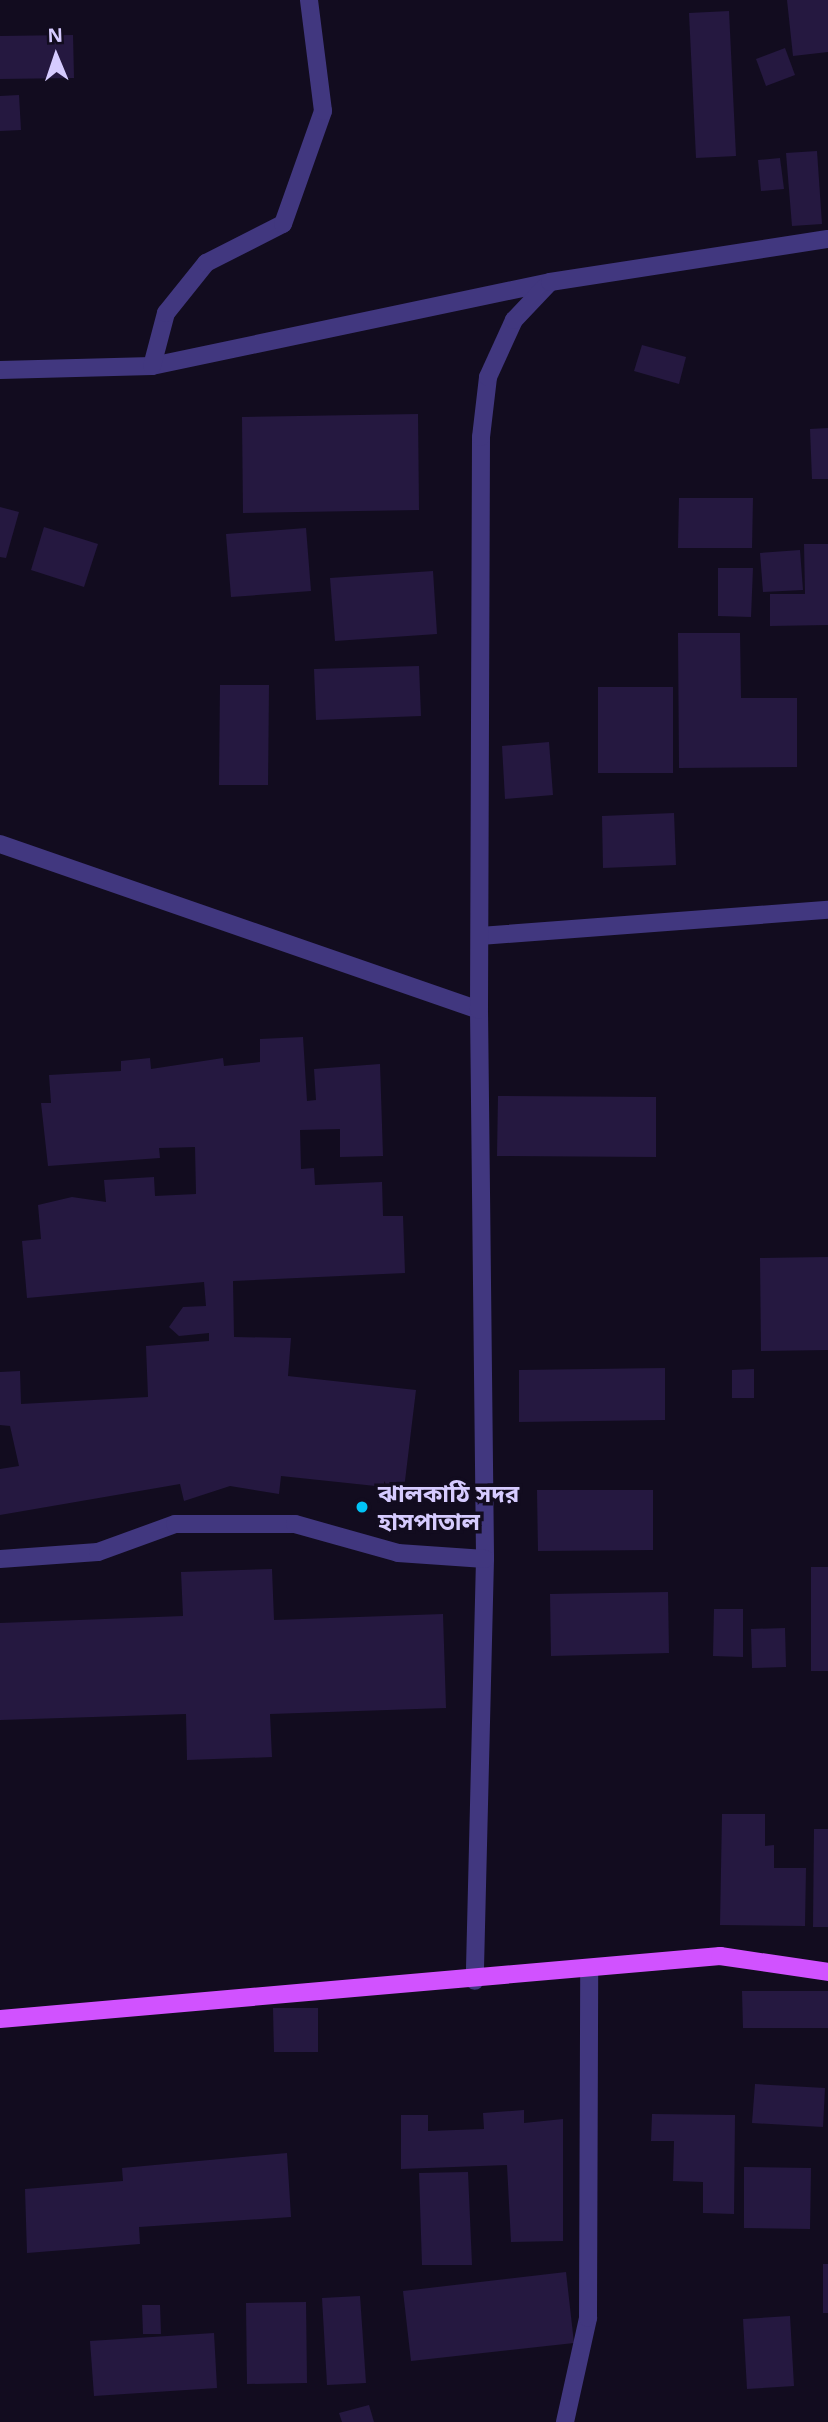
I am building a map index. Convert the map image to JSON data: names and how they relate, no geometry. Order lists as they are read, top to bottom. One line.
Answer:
{"places":["ঝালকাঠি সদর হাসপাতাল"],"north":"top"}
